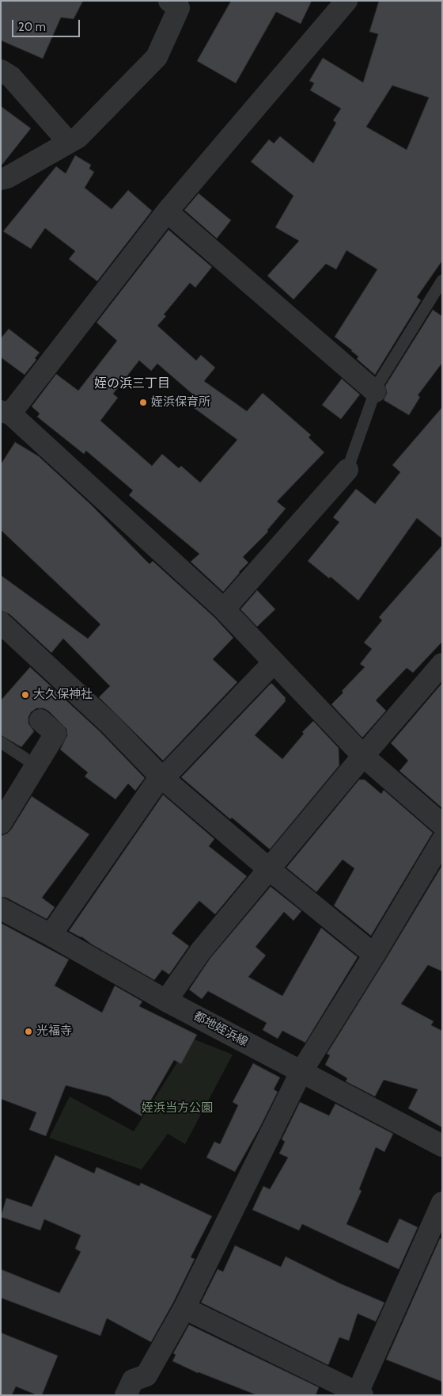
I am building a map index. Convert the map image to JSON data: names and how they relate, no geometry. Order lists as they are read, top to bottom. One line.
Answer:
{"streets":{"street":["都地姪浜線"]},"districts":["姪の浜三丁目"],"parks":["姪浜当方公園"],"places":["姪浜保育所","大久保神社","光福寺"],"scale_bar":"20 m"}
